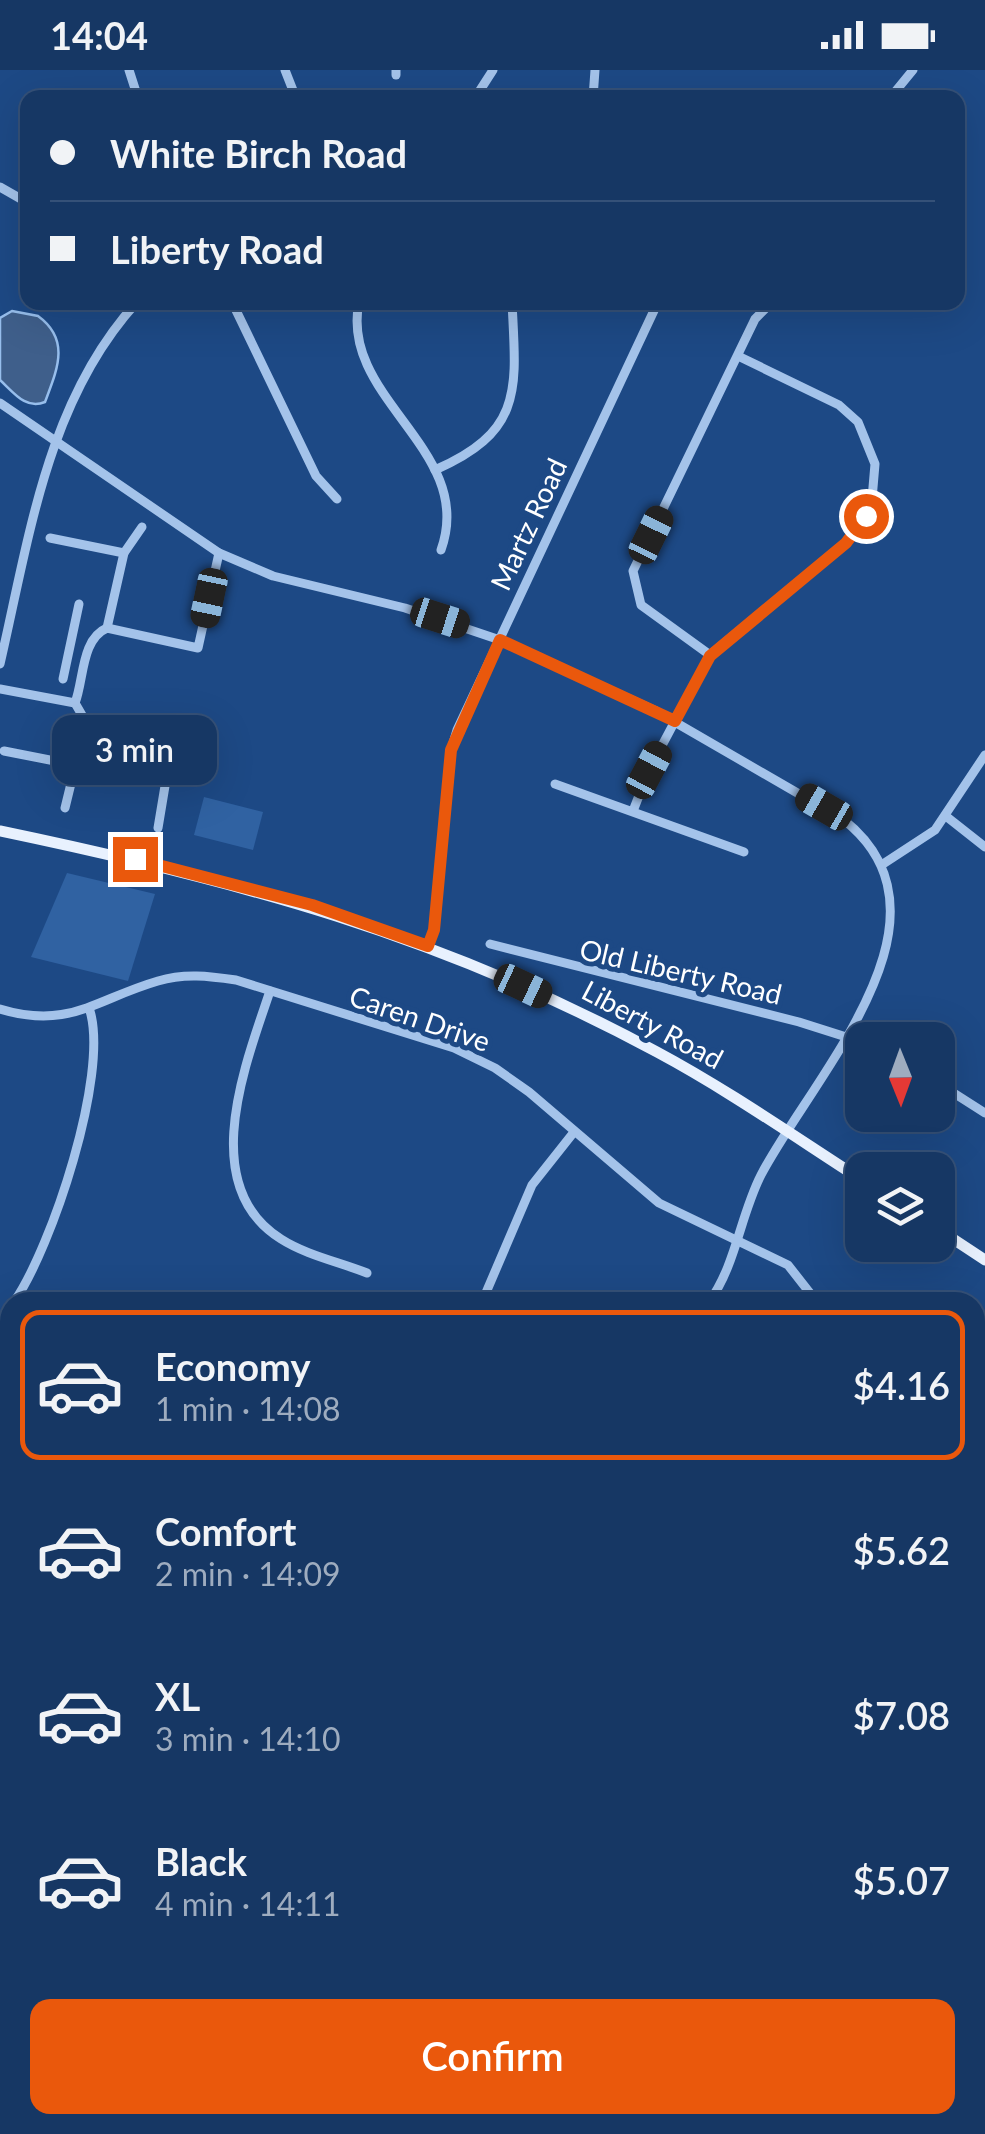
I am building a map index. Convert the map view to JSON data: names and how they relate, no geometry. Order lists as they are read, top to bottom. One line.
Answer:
{"streets":{"main road":["Liberty Road"],"street":["Martz Road","Old Liberty Road","Caren Drive"]},"crossings":[["Martz Road","Liberty Road"]],"north":"bottom","page":{"status":"14:04","banner":["White Birch Road","Liberty Road"],"bubble":"3 min","list":[{"name":"Economy","note":"1 min · 14:08","value":"$4.16"},{"name":"Comfort","note":"2 min · 14:09","value":"$5.62"},{"name":"XL","note":"3 min · 14:10","value":"$7.08"},{"name":"Black","note":"4 min · 14:11","value":"$5.07"}],"buttons":"Confirm"}}
